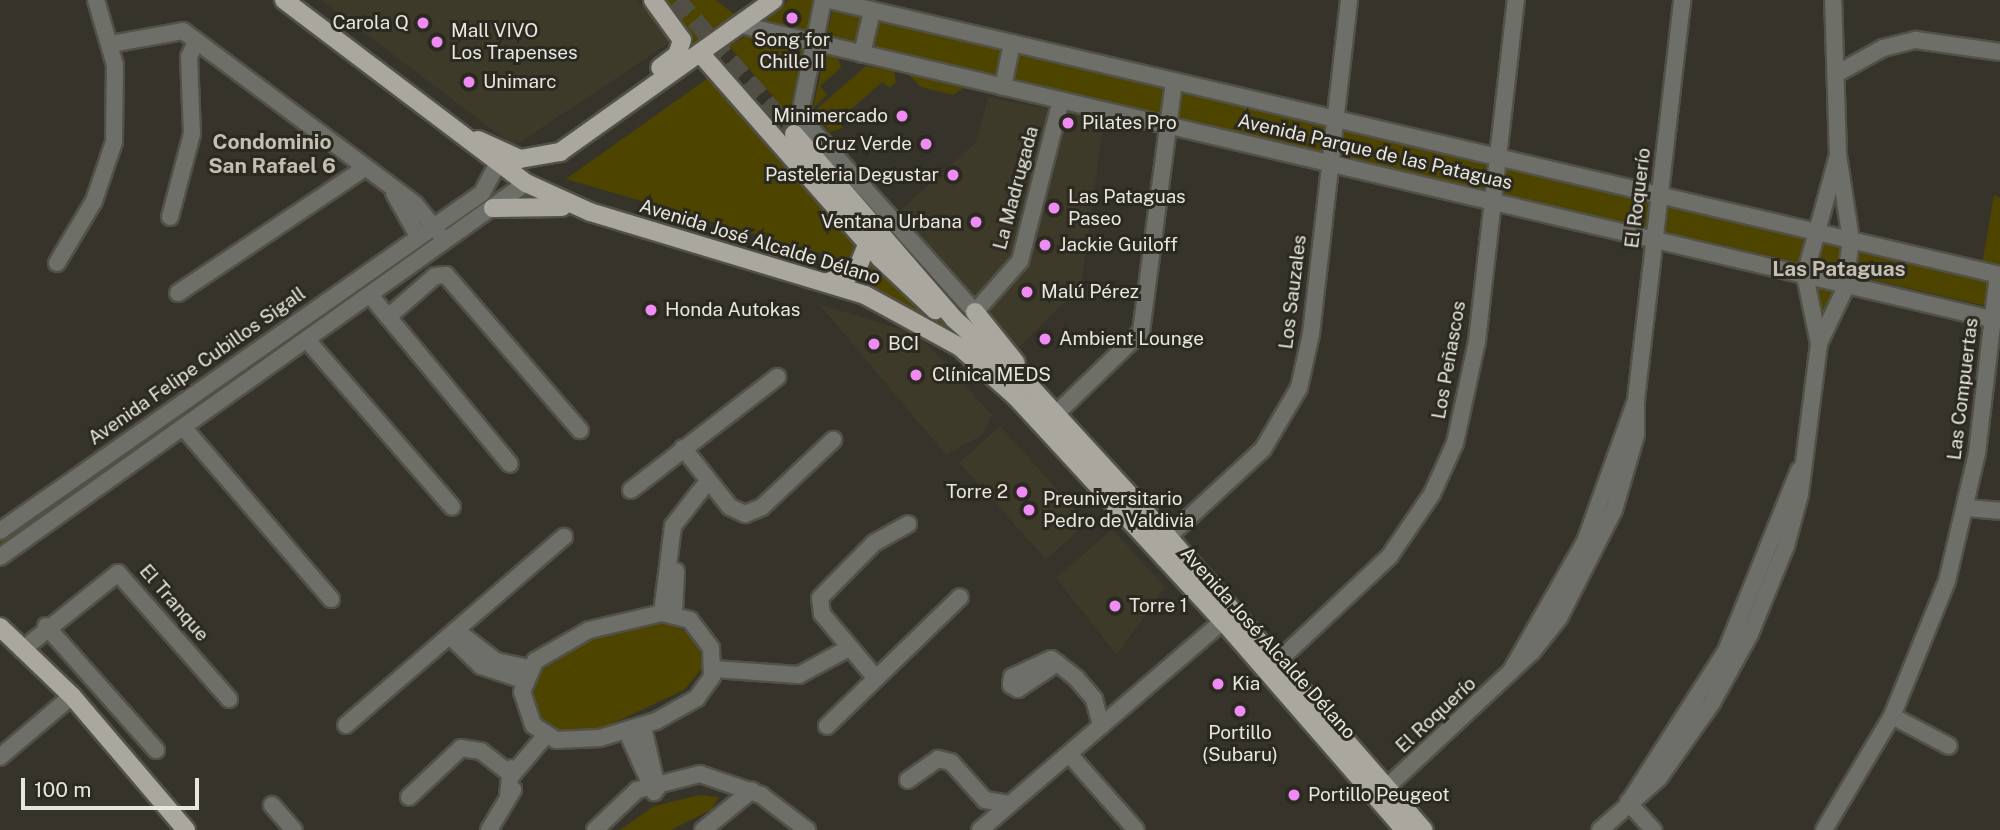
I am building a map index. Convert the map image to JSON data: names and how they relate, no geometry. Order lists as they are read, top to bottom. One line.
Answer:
{"streets":{"main road":["Avenida José Alcalde Délano"],"street":["Avenida Parque de las Pataguas","La Madrugada","El Roquerío","Los Sauzales","Los Peñascos","Avenida Felipe Cubillos Sigall","Las Compuertas","El Tranque"]},"crossings":[["Avenida Parque de las Pataguas","La Madrugada"],["Avenida Parque de las Pataguas","El Roquerío"],["Avenida Parque de las Pataguas","Los Sauzales"],["Avenida Parque de las Pataguas","Los Peñascos"],["Avenida Parque de las Pataguas","Las Compuertas"],["El Roquerío","Avenida José Alcalde Délano"],["Avenida José Alcalde Délano","Los Sauzales"],["Avenida José Alcalde Délano","Los Peñascos"],["Avenida José Alcalde Délano","Avenida Felipe Cubillos Sigall"]],"districts":["Condominio San Rafael 6","Las Pataguas"],"places":["Song for Chille II","Carola Q","Mall VIVO Los Trapenses","Unimarc","Minimercado","Pilates Pro","Cruz Verde","Pasteleria Degustar","Las Pataguas Paseo","Ventana Urbana","Jackie Guiloff","Malú Pérez","Honda Autokas","Ambient Lounge","BCI","Clínica MEDS","Torre 2","Preuniversitario Pedro de Valdivia","Torre 1","Kia","Portillo (Subaru)","Portillo Peugeot"],"scale_bar":"100 m"}
